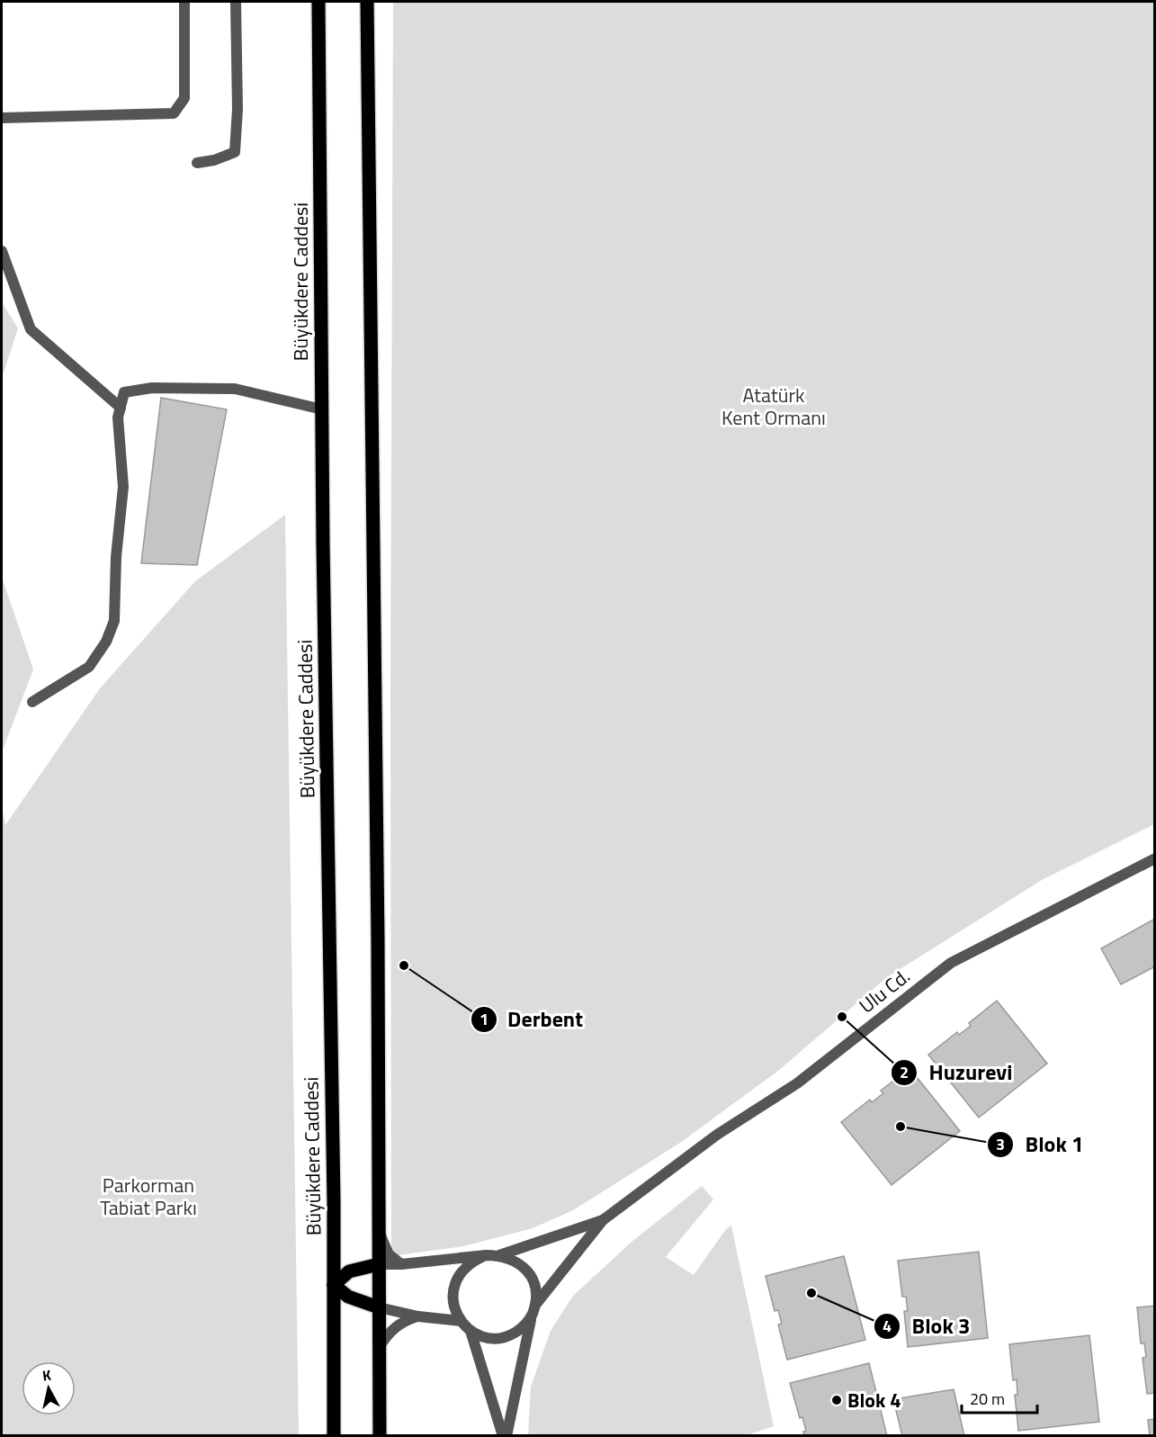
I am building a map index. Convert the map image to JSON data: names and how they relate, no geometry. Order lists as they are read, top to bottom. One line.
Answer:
{"streets":{"main road":["Büyükdere Caddesi"],"street":["Ulu Cd."]},"parks":["Atatürk Kent Ormanı","Parkorman Tabiat Parkı"],"places":["Derbent","Huzurevi","Blok 1","Blok 3","Blok 4"],"scale_bar":"20 m","north":"top"}
